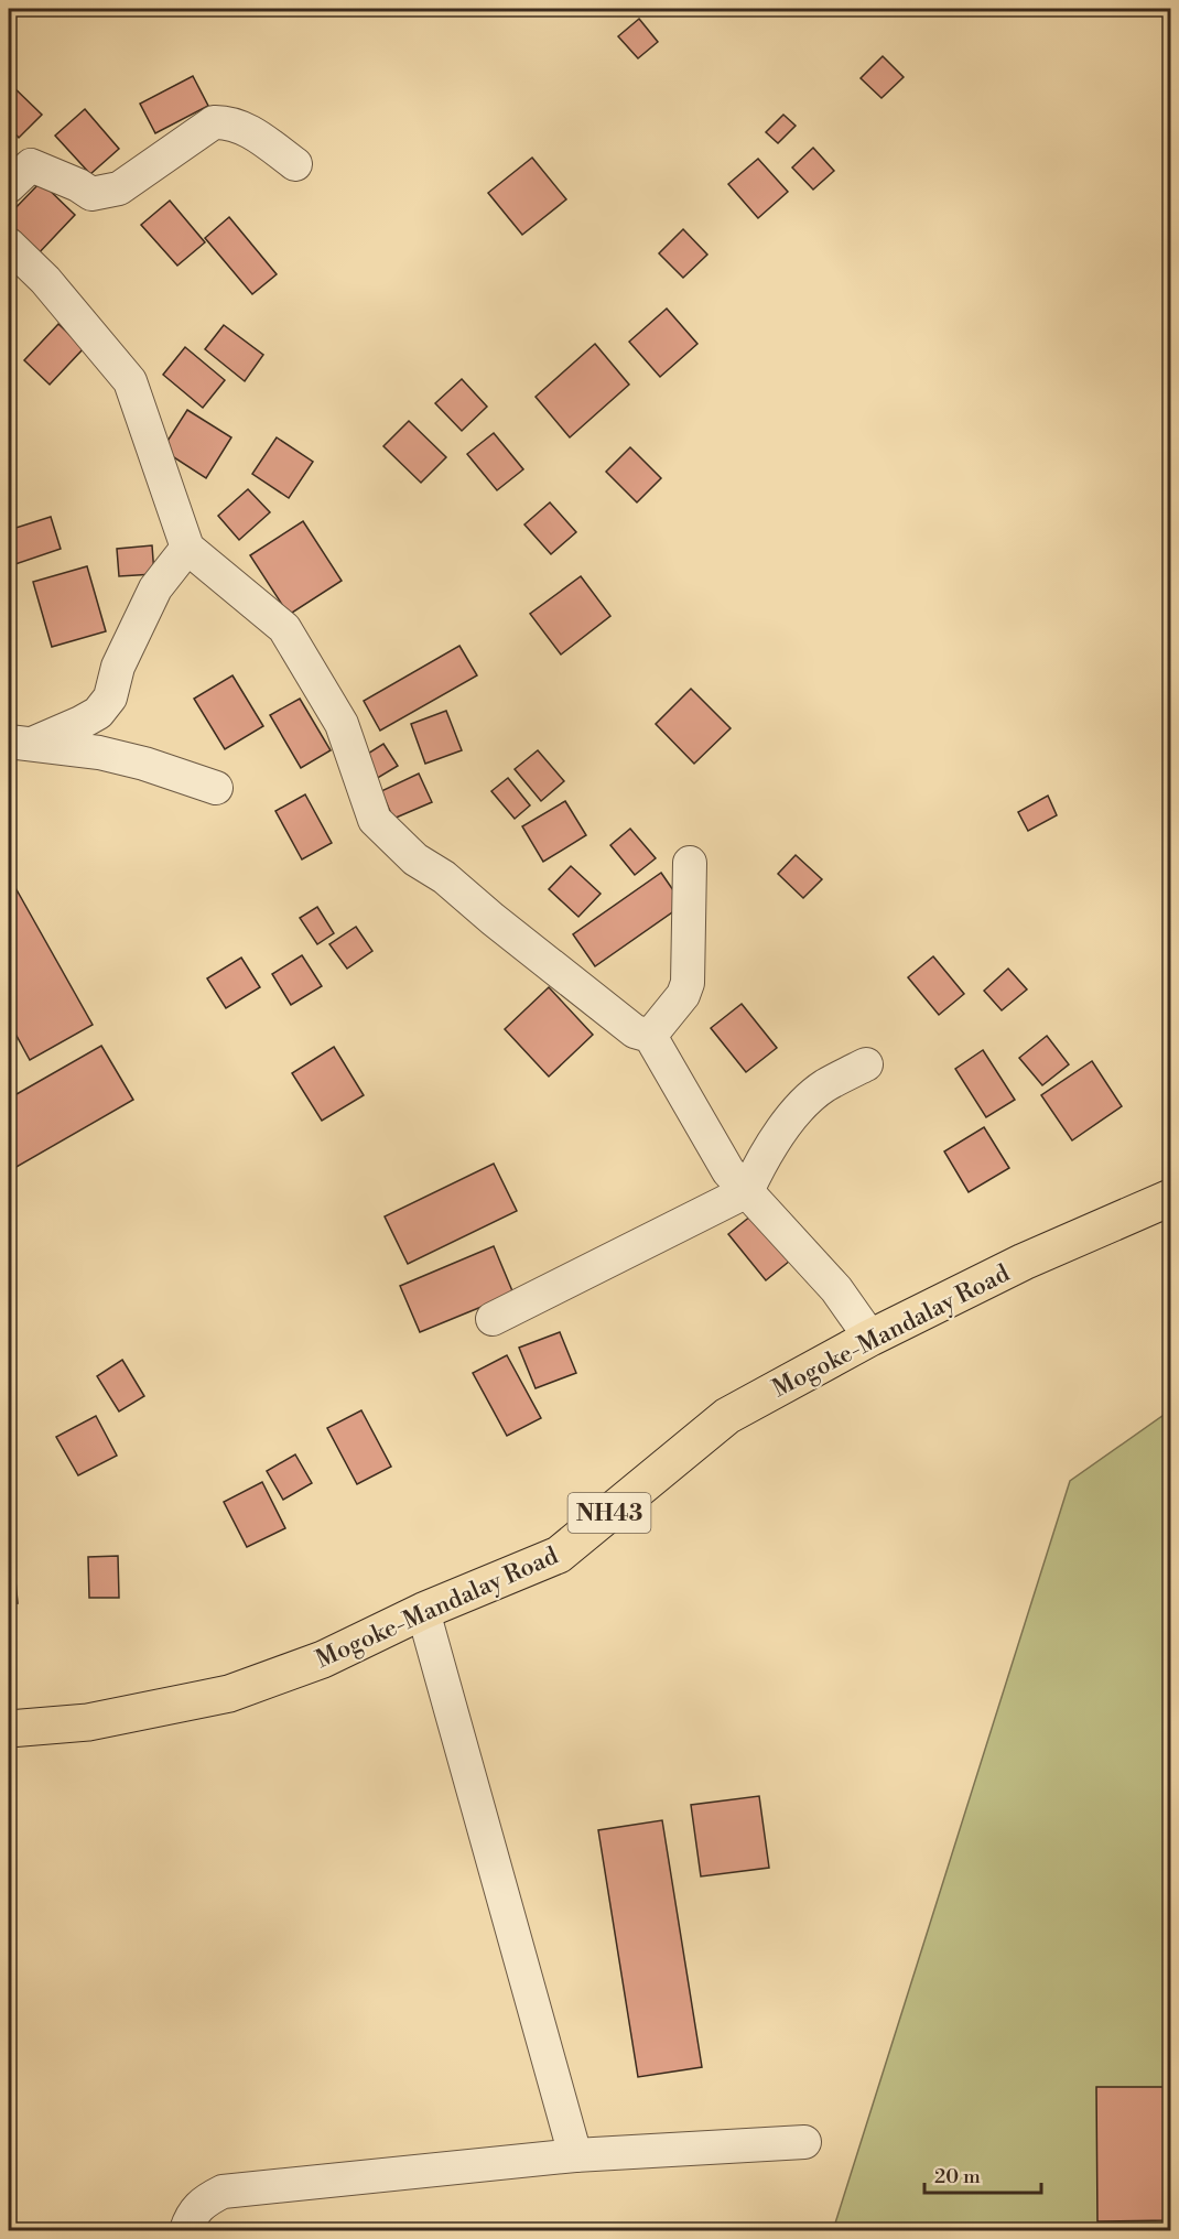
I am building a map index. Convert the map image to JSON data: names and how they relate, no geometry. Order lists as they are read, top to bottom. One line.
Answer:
{"streets":{"highway":["Mogoke-Mandalay Road","NH43"]},"scale_bar":"20 m"}
